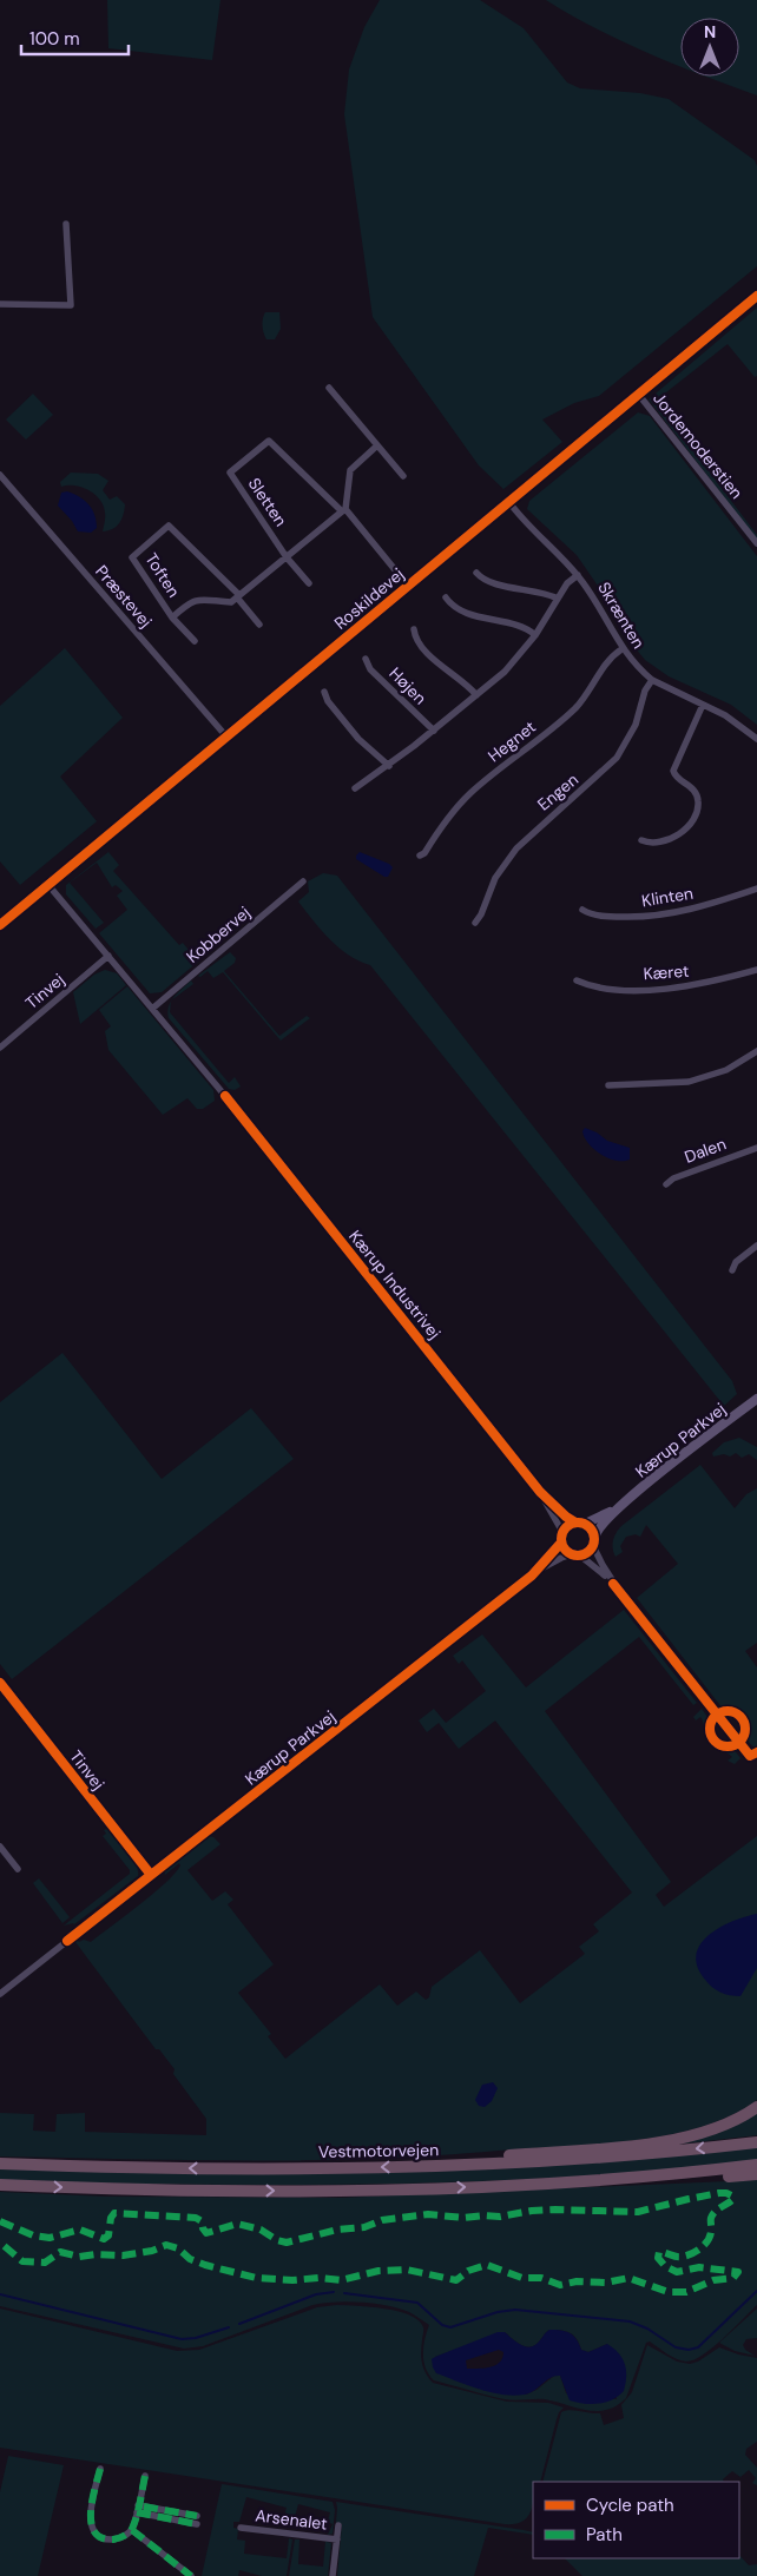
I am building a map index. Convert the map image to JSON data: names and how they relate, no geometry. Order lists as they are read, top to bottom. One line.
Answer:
{"streets":{"highway":["Vestmotorvejen"],"street":["Jordemoderstien","Sletten","Toften","Præstevej","Roskildevej","Skrænten","Højen","Hegnet","Engen","Klinten","Kobbervej","Kæret","Tinvej","Dalen","Kærup Industrivej","Kærup Parkvej","Arsenalet"]},"crossings":[["Jordemoderstien","Roskildevej"],["Sletten","Roskildevej"],["Præstevej","Roskildevej"],["Roskildevej","Skrænten"],["Roskildevej","Kærup Industrivej"],["Skrænten","Hegnet"],["Skrænten","Engen"],["Kobbervej","Kærup Industrivej"],["Tinvej","Kærup Industrivej"],["Tinvej","Kærup Parkvej"],["Kærup Industrivej","Kærup Parkvej"]],"legend":["Cycle path","Path"],"scale_bar":"100 m","north":"top"}
